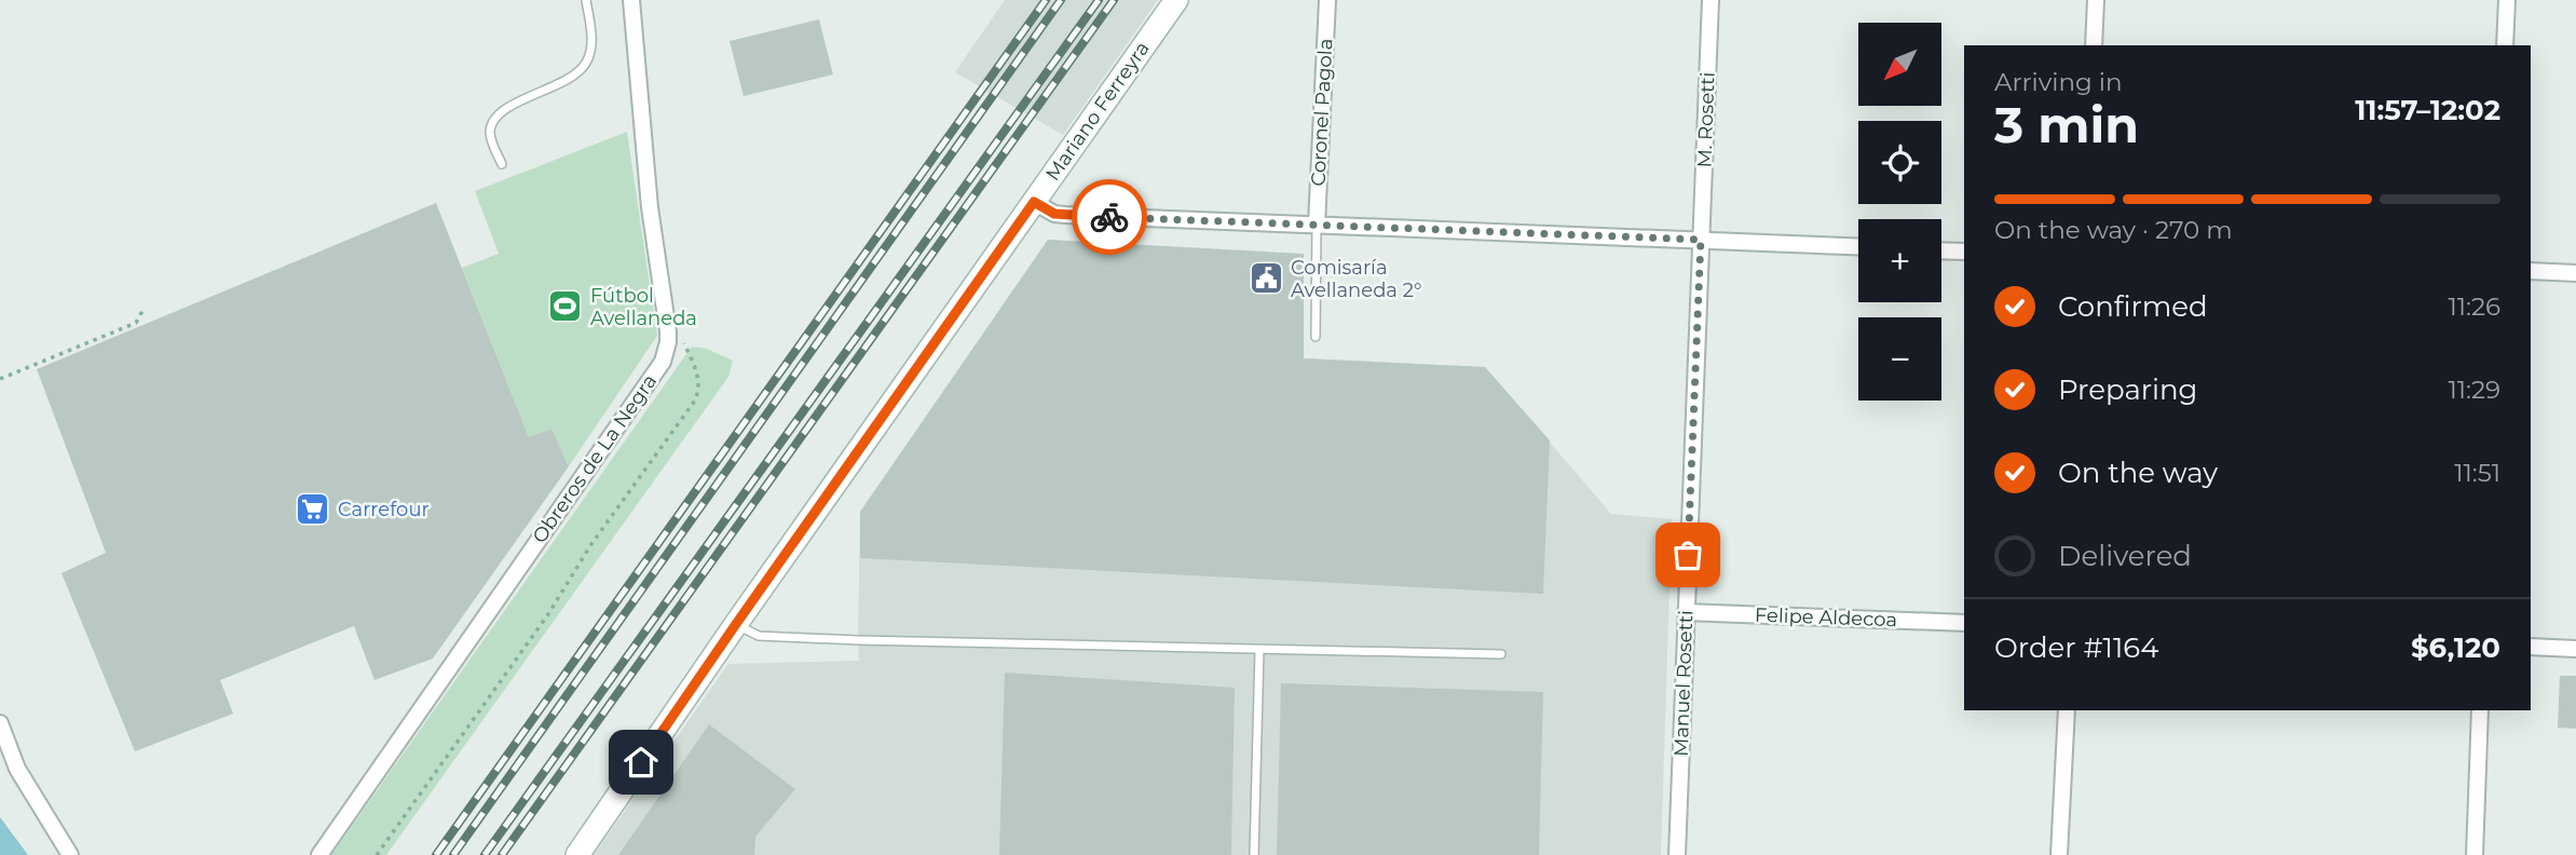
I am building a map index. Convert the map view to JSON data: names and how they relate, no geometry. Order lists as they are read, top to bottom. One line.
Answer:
{"streets":{"street":["Mariano Ferreyra","Coronel Pagola","M. Rosetti","Obreros de La Negra","Felipe Aldecoa","Manuel Rosetti"]},"crossings":[["M. Rosetti","Manuel Rosetti"],["Felipe Aldecoa","Manuel Rosetti"]],"places":{"public building":["Comisaría Avellaneda 2°"],"sports":["Fútbol Avellaneda"],"supermarket":["Carrefour"]},"north":"bottom left","page":{"map_buttons":["+","−"],"heading":["3 min","Arriving in","11:57–12:02"],"panel":["Order #1164","$6,120"],"bar":"On the way · 270 m","list":[["Confirmed","11:26"],["Preparing","11:29"],["On the way","11:51"],"Delivered"]}}
